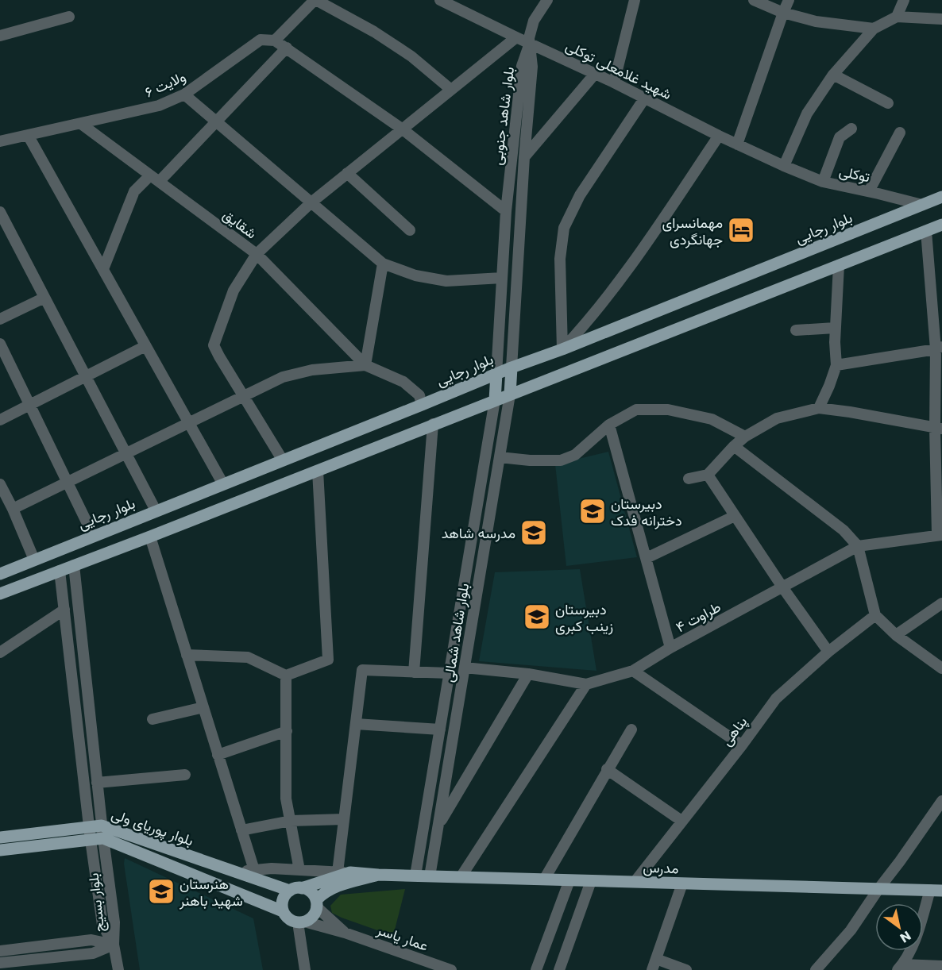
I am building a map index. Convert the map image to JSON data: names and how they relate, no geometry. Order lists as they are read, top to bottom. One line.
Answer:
{"streets":{"main road":["بلوار رجایی","بلوار پوریای ولی","مدرس"],"street":["شهید غلامعلی توکلی","ولایت ۶","بلوار شاهد جنوبی","توکلی","شقایق","طراوت ۴","بلوار شاهد شمالی","پناهی","بلوار بسیج","عمار یاسر"]},"crossings":[["شهید غلامعلی توکلی","بلوار شاهد جنوبی"],["شهید غلامعلی توکلی","توکلی"],["ولایت ۶","شقایق"],["بلوار شاهد جنوبی","بلوار رجایی"],["توکلی","بلوار رجایی"],["طراوت ۴","بلوار شاهد شمالی"],["بلوار شاهد شمالی","مدرس"],["پناهی","مدرس"],["بلوار پوریای ولی","مدرس"],["بلوار پوریای ولی","بلوار بسیج"],["بلوار پوریای ولی","عمار یاسر"],["مدرس","عمار یاسر"]],"places":{"hotel":["مهمانسرای جهانگردی"],"school or university":["دبیرستان دخترانه فدک","مدرسه شاهد","دبیرستان زینب کبری","هنرستان شهید باهنر"]},"north":"bottom right"}
